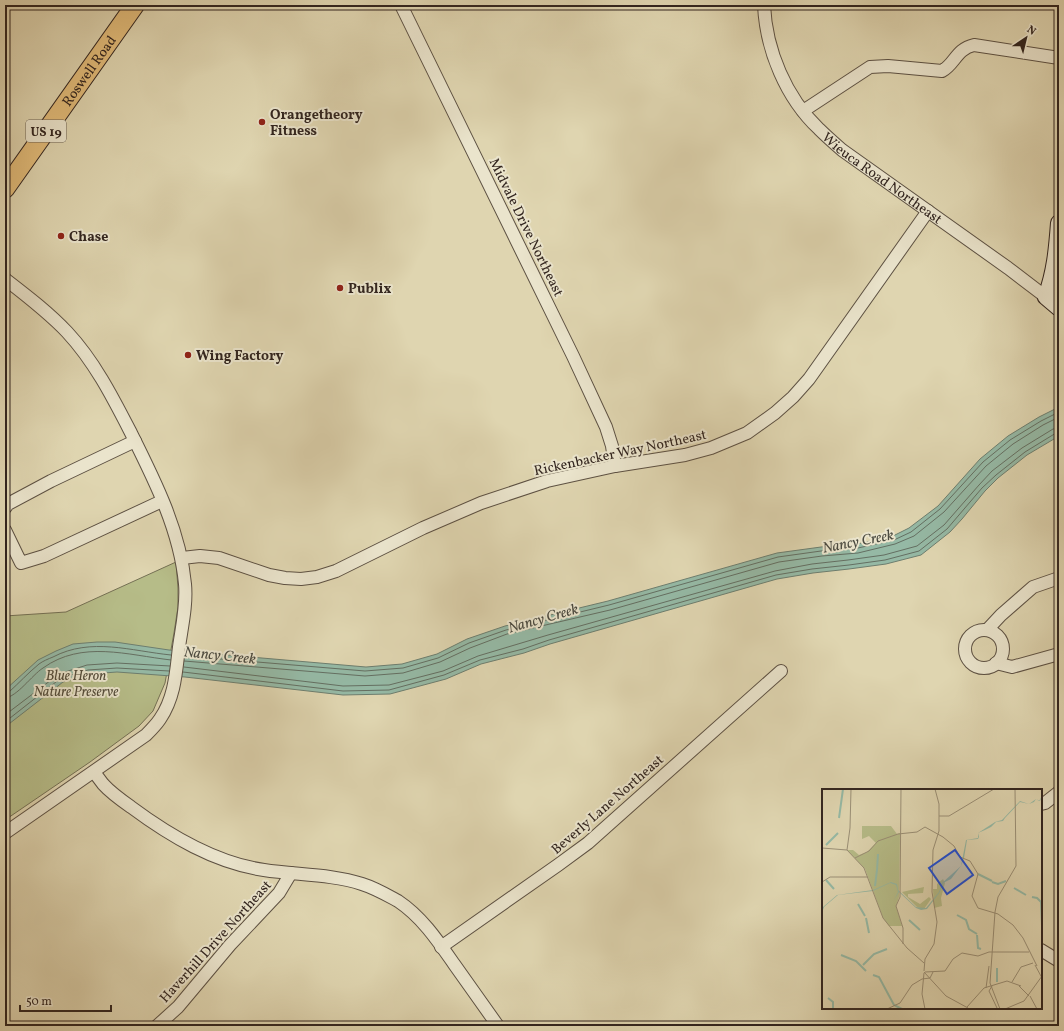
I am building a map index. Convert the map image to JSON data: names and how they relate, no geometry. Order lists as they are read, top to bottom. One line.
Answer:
{"streets":{"main road":["Roswell Road","US 19"],"street":["Wieuca Road Northeast","Midvale Drive Northeast","Rickenbacker Way Northeast","Beverly Lane Northeast","Haverhill Drive Northeast"]},"crossings":[["Wieuca Road Northeast","Rickenbacker Way Northeast"],["Midvale Drive Northeast","Rickenbacker Way Northeast"]],"water":["Nancy Creek"],"parks":["Blue Heron Nature Preserve"],"places":["Orangetheory Fitness","Chase","Publix","Wing Factory"],"scale_bar":"50 m","north":"top right"}
